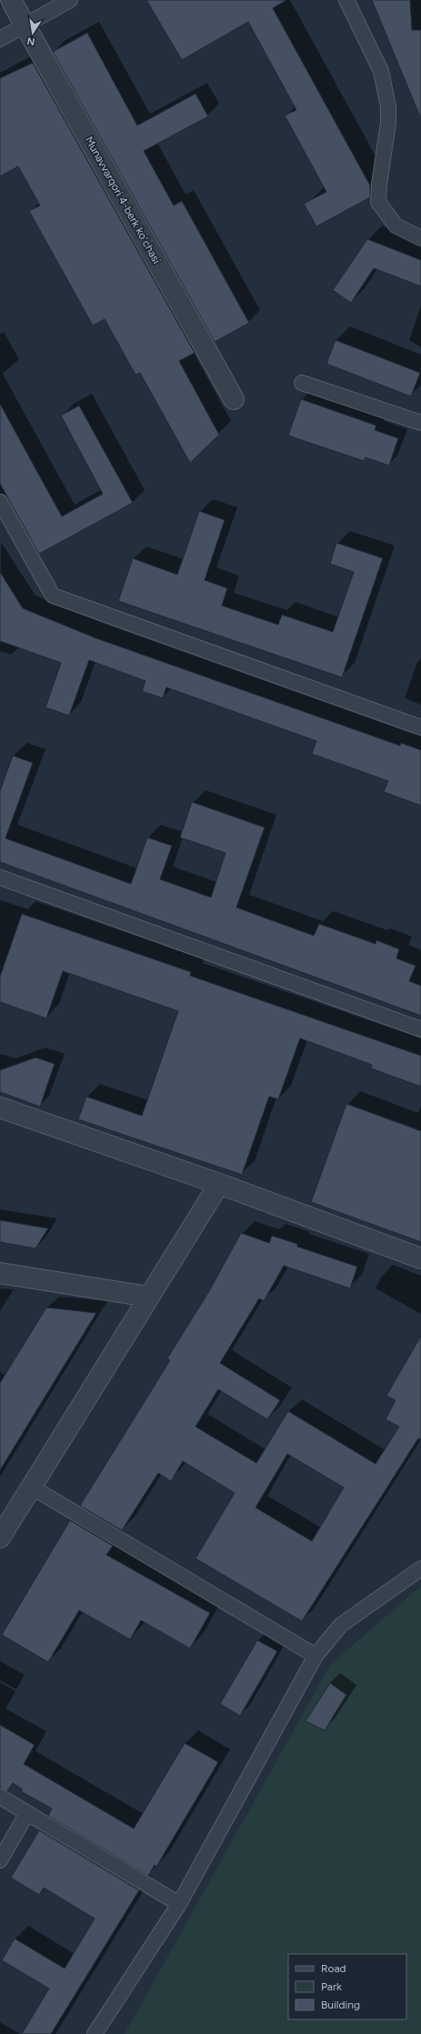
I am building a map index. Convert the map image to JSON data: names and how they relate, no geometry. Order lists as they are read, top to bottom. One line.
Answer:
{"streets":{"street":["Munavvarqori 4-berk koʻchasi"]},"legend":["Road","Park","Building"],"north":"bottom"}
